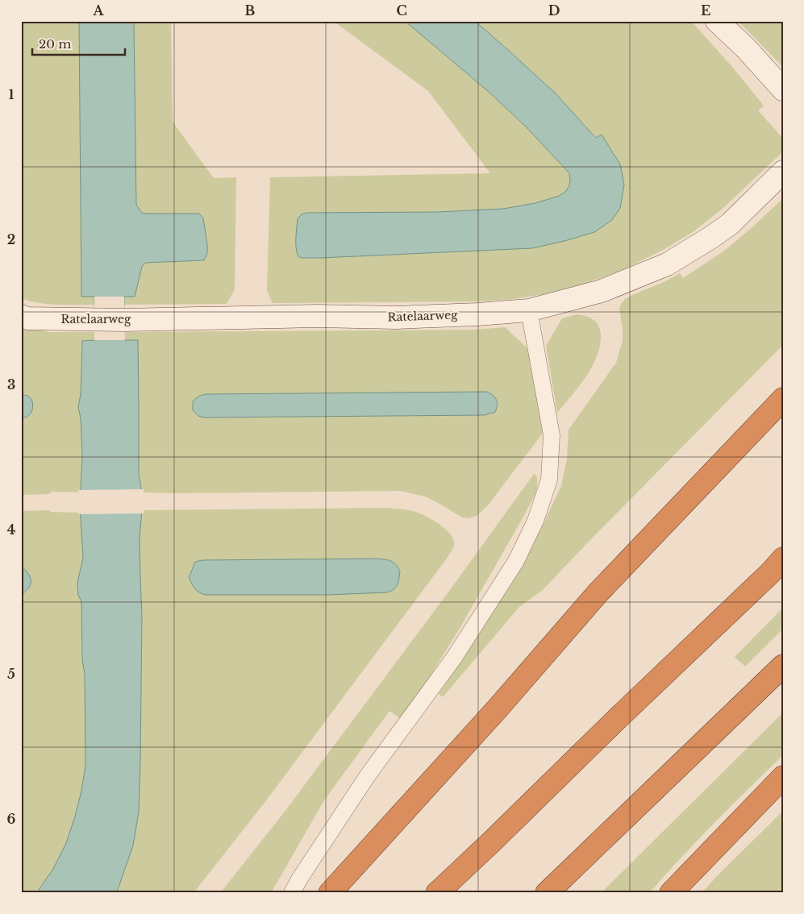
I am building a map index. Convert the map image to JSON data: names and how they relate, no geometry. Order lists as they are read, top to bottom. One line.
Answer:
{"streets":{"street":["Ratelaarweg"]},"scale_bar":"20 m","grid":{"columns":["A","B","C","D","E"],"rows":["1","2","3","4","5","6"]}}
